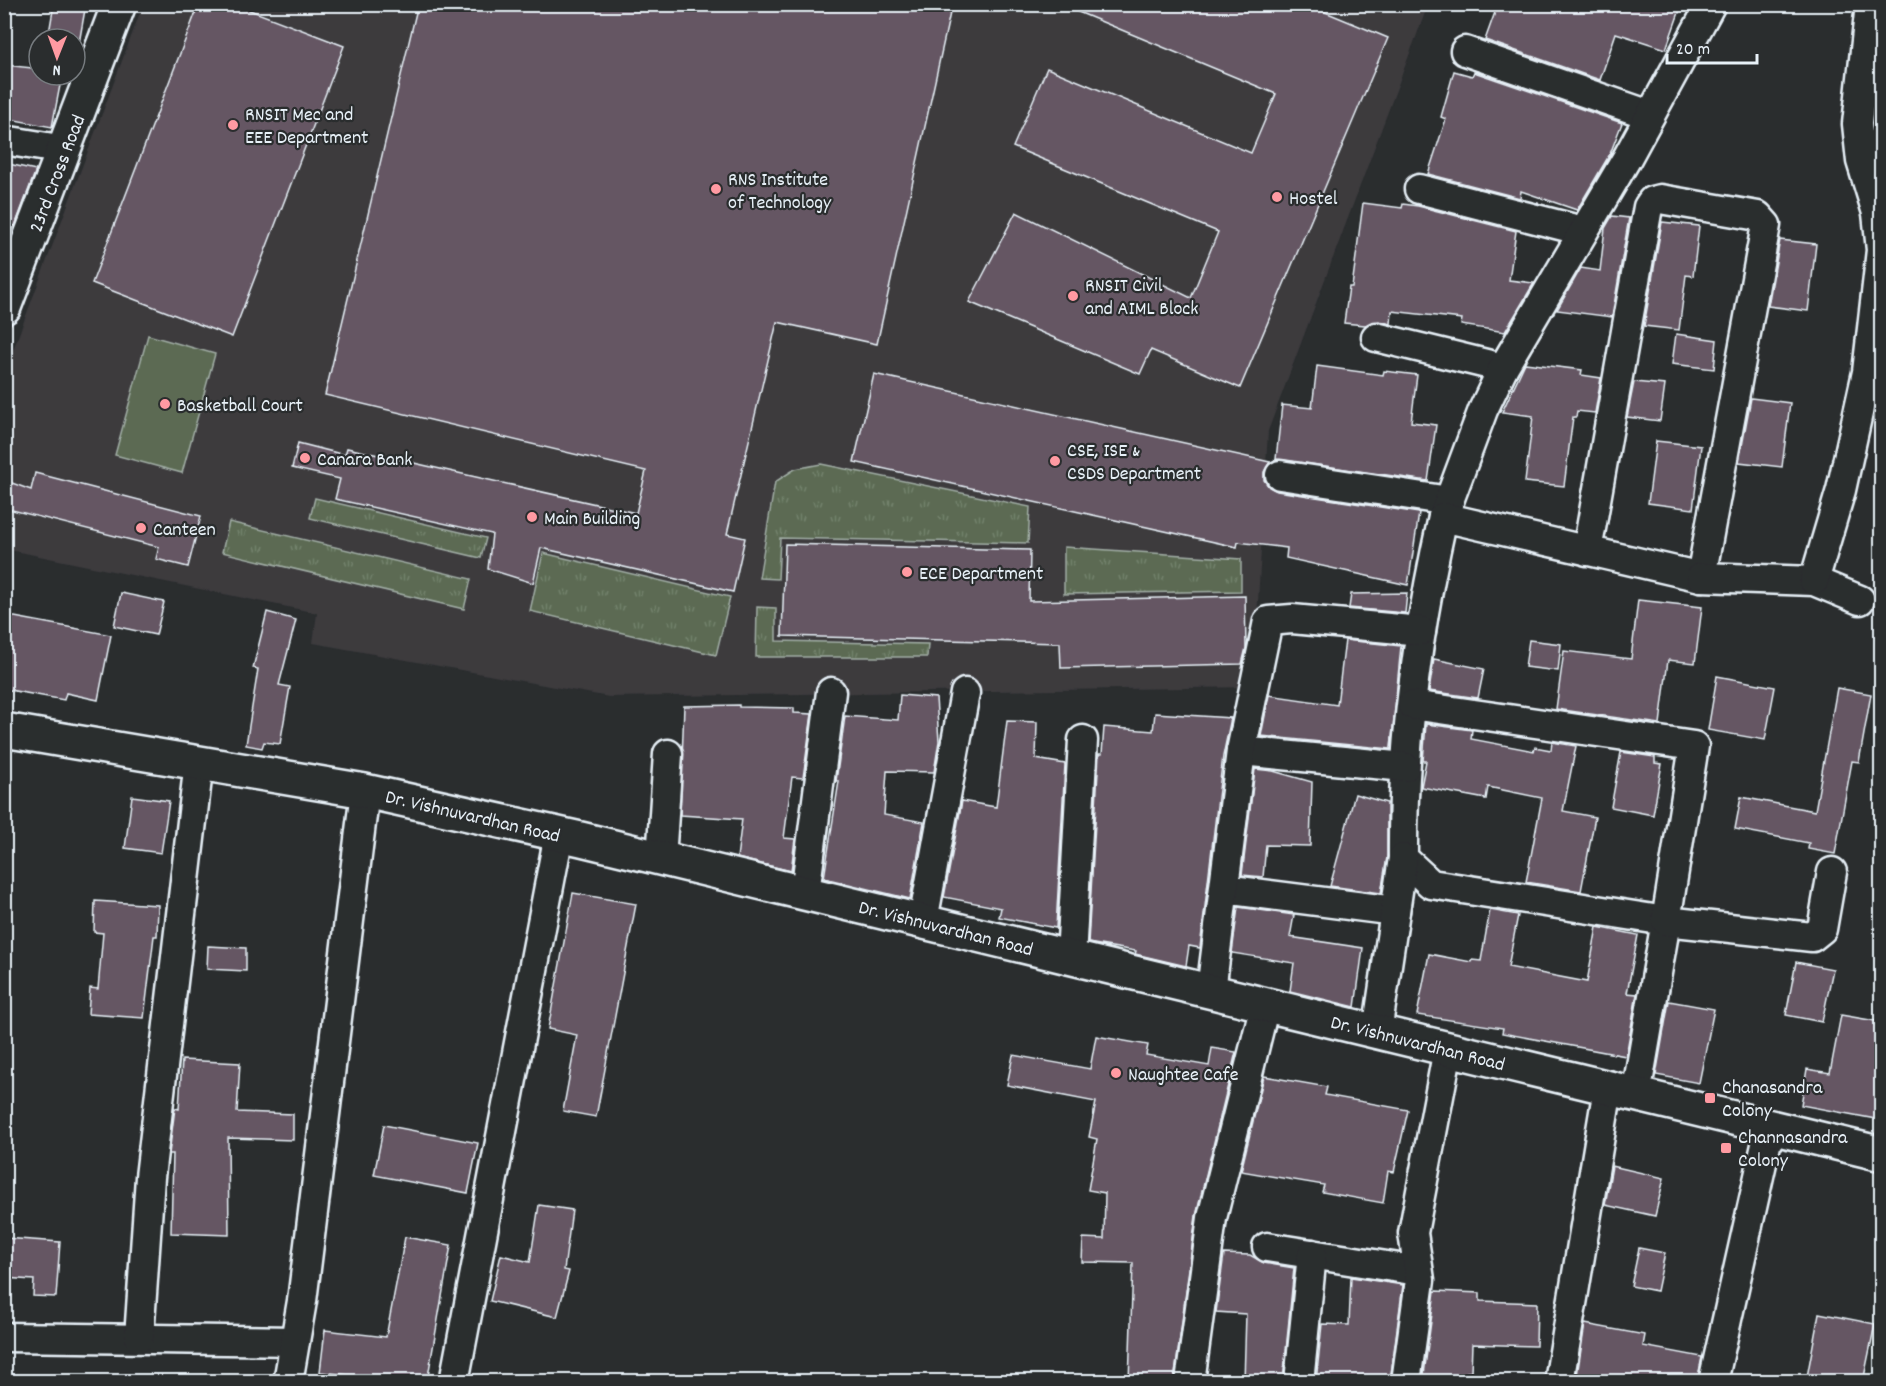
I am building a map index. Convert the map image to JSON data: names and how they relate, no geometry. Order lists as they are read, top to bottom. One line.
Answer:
{"streets":{"main road":["23rd Cross Road","Dr. Vishnuvardhan Road"]},"places":{"other":["RNSIT Mec and EEE Department","RNS Institute of Technology","Hostel","RNSIT Civil and AIML Block","Basketball Court","Canara Bank","CSE, ISE & CSDS Department","Main Building","Canteen","ECE Department","Naughtee Cafe"],"transit":["Chanasandra Colony","Channasandra Colony"]},"scale_bar":"20 m","north":"bottom"}
